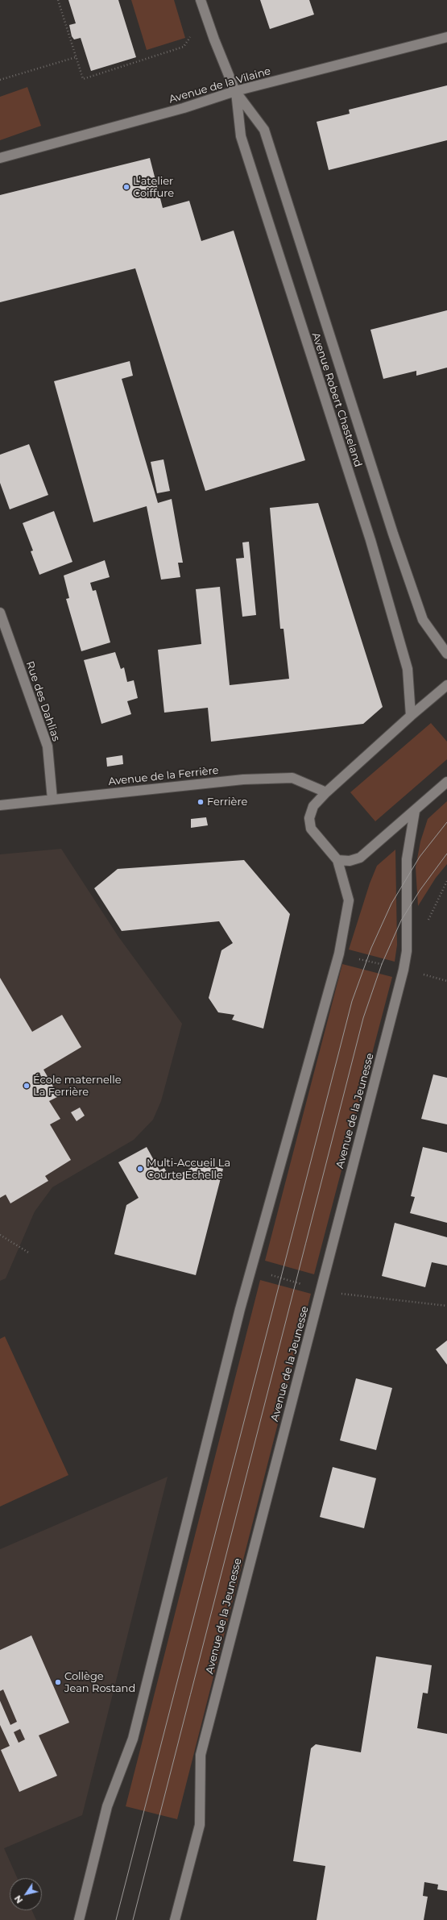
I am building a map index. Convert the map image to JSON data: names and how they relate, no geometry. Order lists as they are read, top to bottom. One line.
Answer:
{"streets":{"street":["Avenue de la Vilaine","Avenue Robert Chasteland","Rue des Dahlias","Avenue de la Ferrière","Avenue de la Jeunesse"]},"crossings":[["Avenue de la Vilaine","Avenue Robert Chasteland"],["Rue des Dahlias","Avenue de la Ferrière"]],"places":["L’atelier Coiffure","Ferrière","École maternelle La Ferrière","Multi-Accueil La Courte Echelle","Collège Jean Rostand"],"north":"bottom left"}
